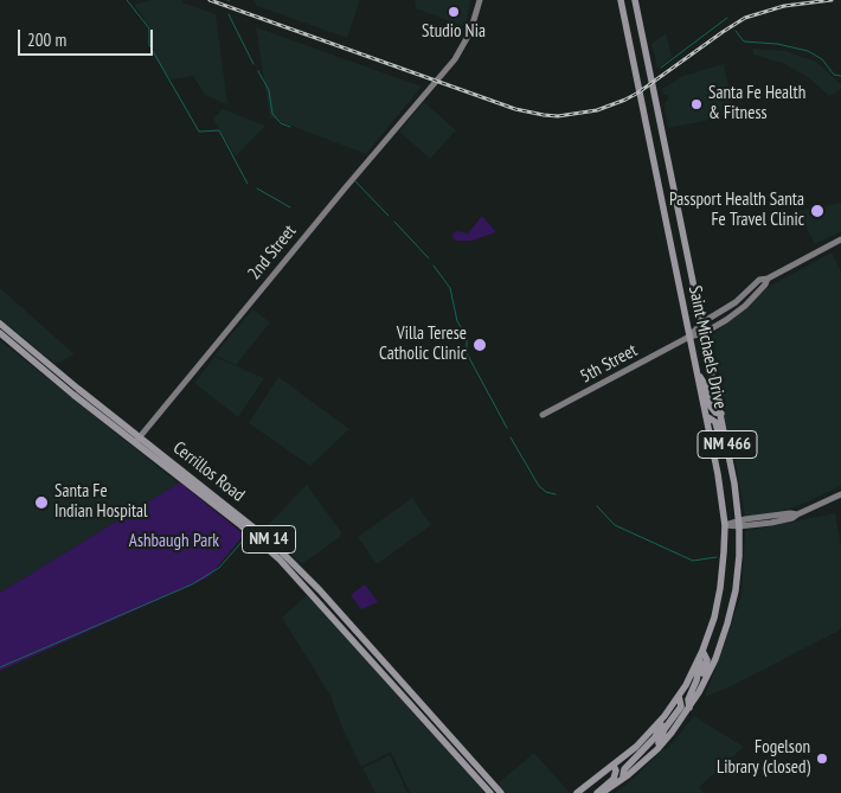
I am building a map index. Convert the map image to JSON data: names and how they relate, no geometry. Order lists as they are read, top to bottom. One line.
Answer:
{"streets":{"main road":["Saint Michaels Drive","NM 466","Cerrillos Road","NM 14"],"street":["2nd Street","5th Street"]},"crossings":[["2nd Street","Cerrillos Road"],["Saint Michaels Drive","5th Street"]],"parks":["Ashbaugh Park"],"places":["Studio Nia","Santa Fe Health & Fitness","Passport Health Santa Fe Travel Clinic","Villa Terese Catholic Clinic","Santa Fe Indian Hospital","Fogelson Library (closed)"],"scale_bar":"200 m"}
